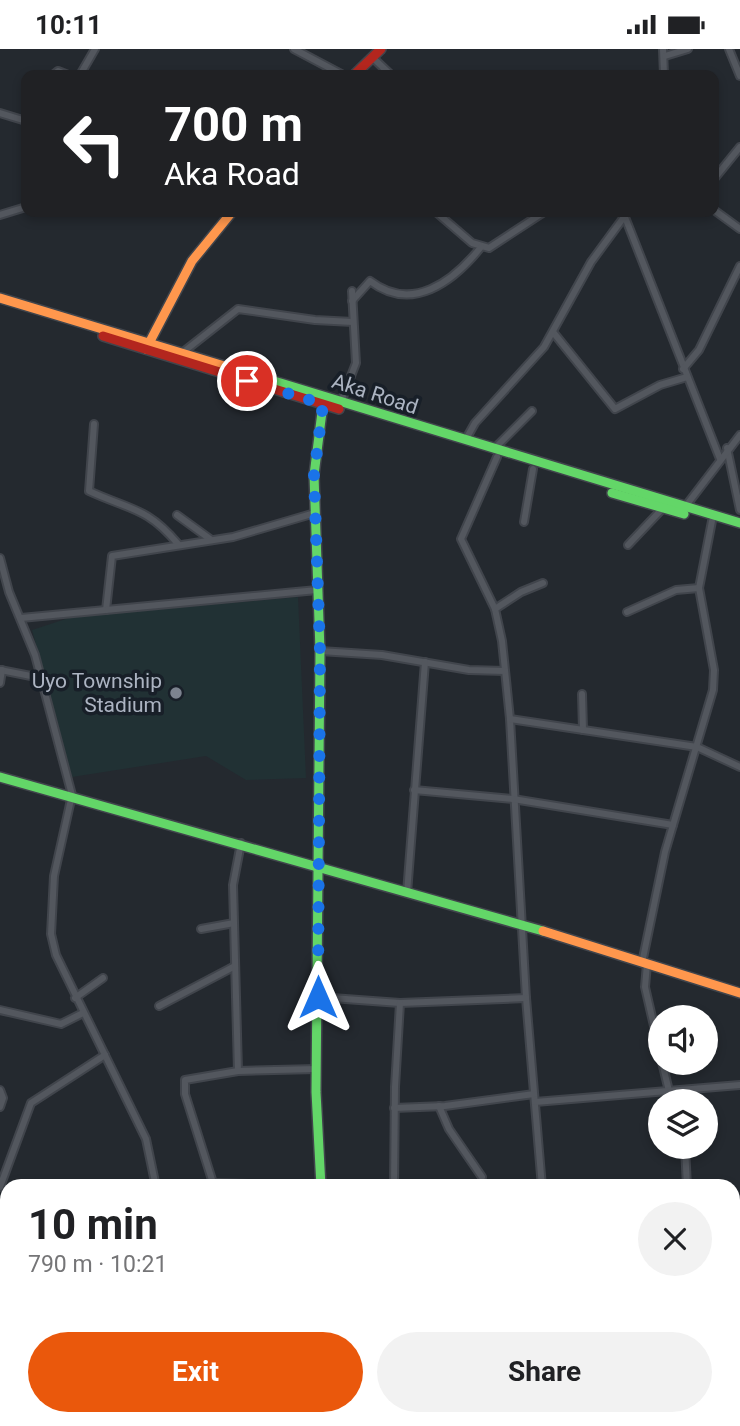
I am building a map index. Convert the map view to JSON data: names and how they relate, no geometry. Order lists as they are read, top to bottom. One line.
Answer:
{"streets":{"street":["Aka Road"]},"places":["Uyo Township Stadium"],"page":{"status":"10:11","turn":["700 m","Aka Road"],"heading":["10 min","790 m · 10:21"],"buttons":["Exit","Share"]}}
